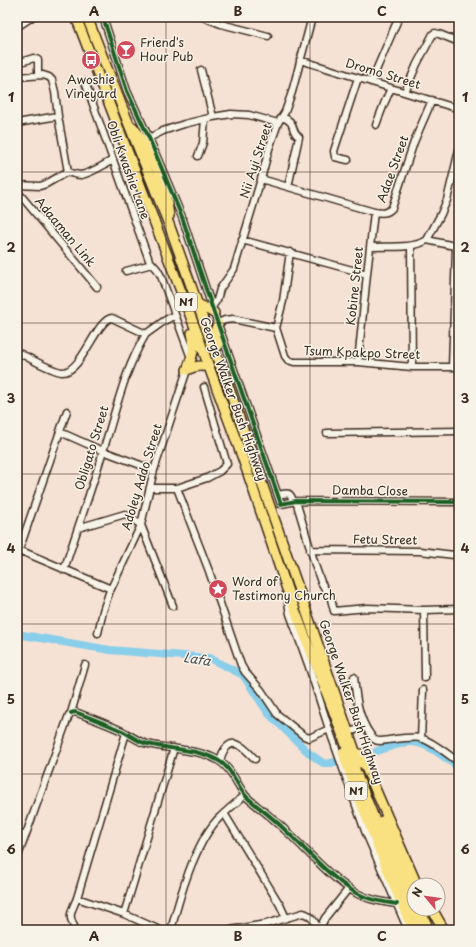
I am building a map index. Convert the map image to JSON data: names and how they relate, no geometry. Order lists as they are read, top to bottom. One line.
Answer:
{"streets":{"highway":["N1","George Walker Bush Highway"],"street":["Dromo Street","Nii Ayi Street","Adae Street","Obli Kwashie Lane","Adaaman Link","Kobine Street","Tsum Kpakpo Street","Obligato Street","Adoley Addo Street","Damba Close","Fetu Street"]},"crossings":[["Dromo Street","Nii Ayi Street"],["Dromo Street","Adae Street"],["Nii Ayi Street","Adae Street"],["Adae Street","Kobine Street"],["Kobine Street","Tsum Kpakpo Street"],["N1","George Walker Bush Highway"]],"water":["Lafa"],"places":{"bar":["Friend's Hour Pub"],"bus stop":["Awoshie Vineyard"],"place":["Word of Testimony Church"]},"north":"top left","grid":{"columns":["A","B","C"],"rows":["1","2","3","4","5","6"]}}
